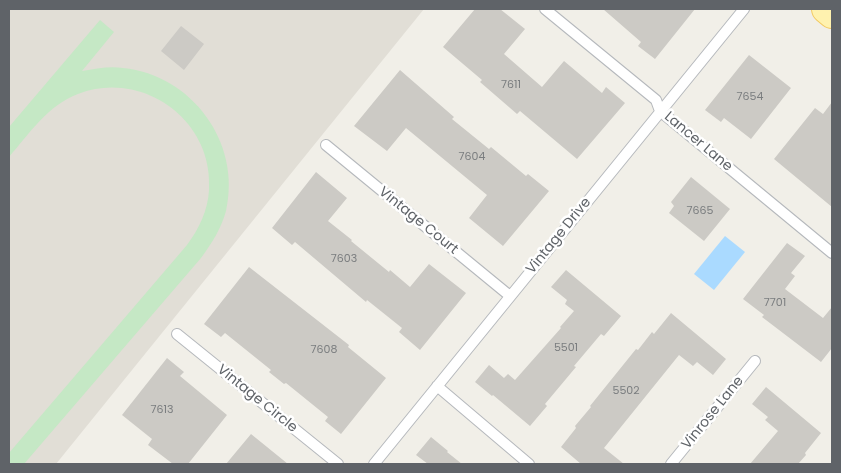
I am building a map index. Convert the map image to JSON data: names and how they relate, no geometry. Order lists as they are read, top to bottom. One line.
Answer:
{"streets":{"lane":["Lancer Lane","Vintage Court","Vintage Drive","Vintage Circle","Vinrose Lane"]},"crossings":[["Lancer Lane","Vintage Drive"],["Vintage Court","Vintage Drive"]],"house_numbers":["7611","7654","7604","7665","7603","7701","5501","7608","5502","7613"]}
